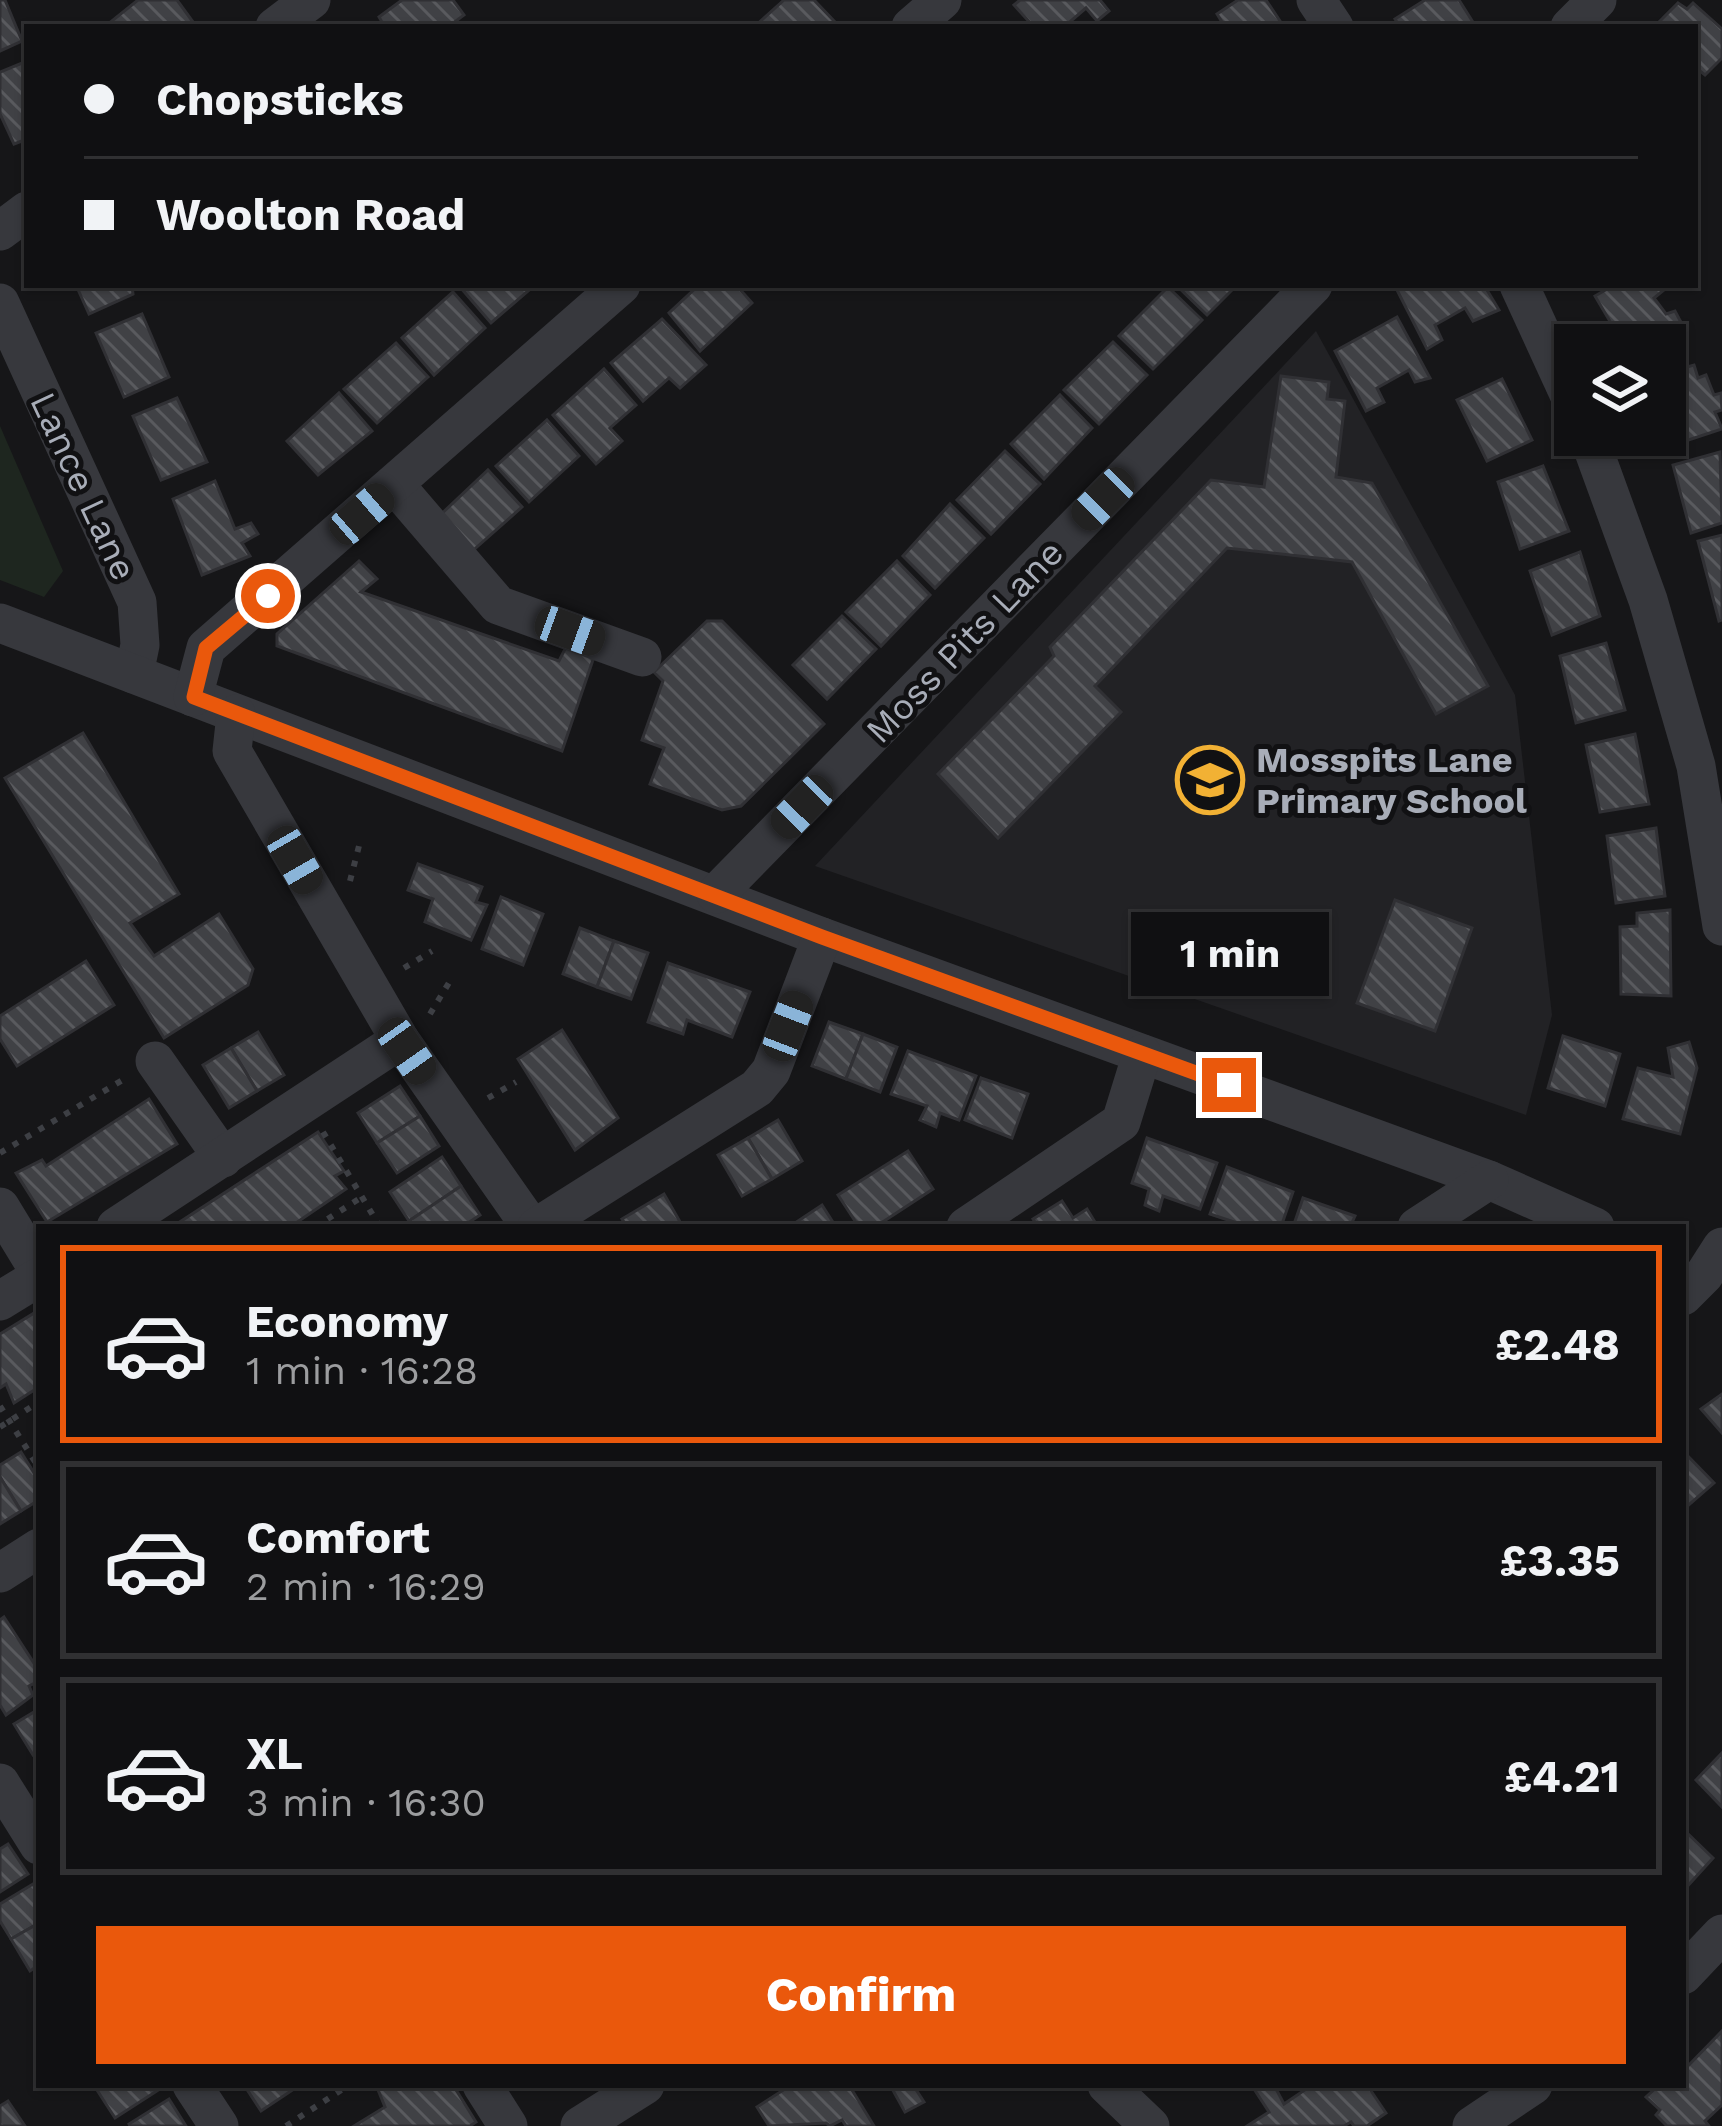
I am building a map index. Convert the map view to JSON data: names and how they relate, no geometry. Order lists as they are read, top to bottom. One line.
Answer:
{"streets":{"street":["Lance Lane","Moss Pits Lane"]},"places":{"school or university":["Mosspits Lane Primary School"]},"page":{"banner":["Chopsticks","Woolton Road"],"bubble":"1 min","list":[{"name":"Economy","note":"1 min · 16:28","value":"£2.48"},{"name":"Comfort","note":"2 min · 16:29","value":"£3.35"},{"name":"XL","note":"3 min · 16:30","value":"£4.21"}],"buttons":"Confirm"}}
